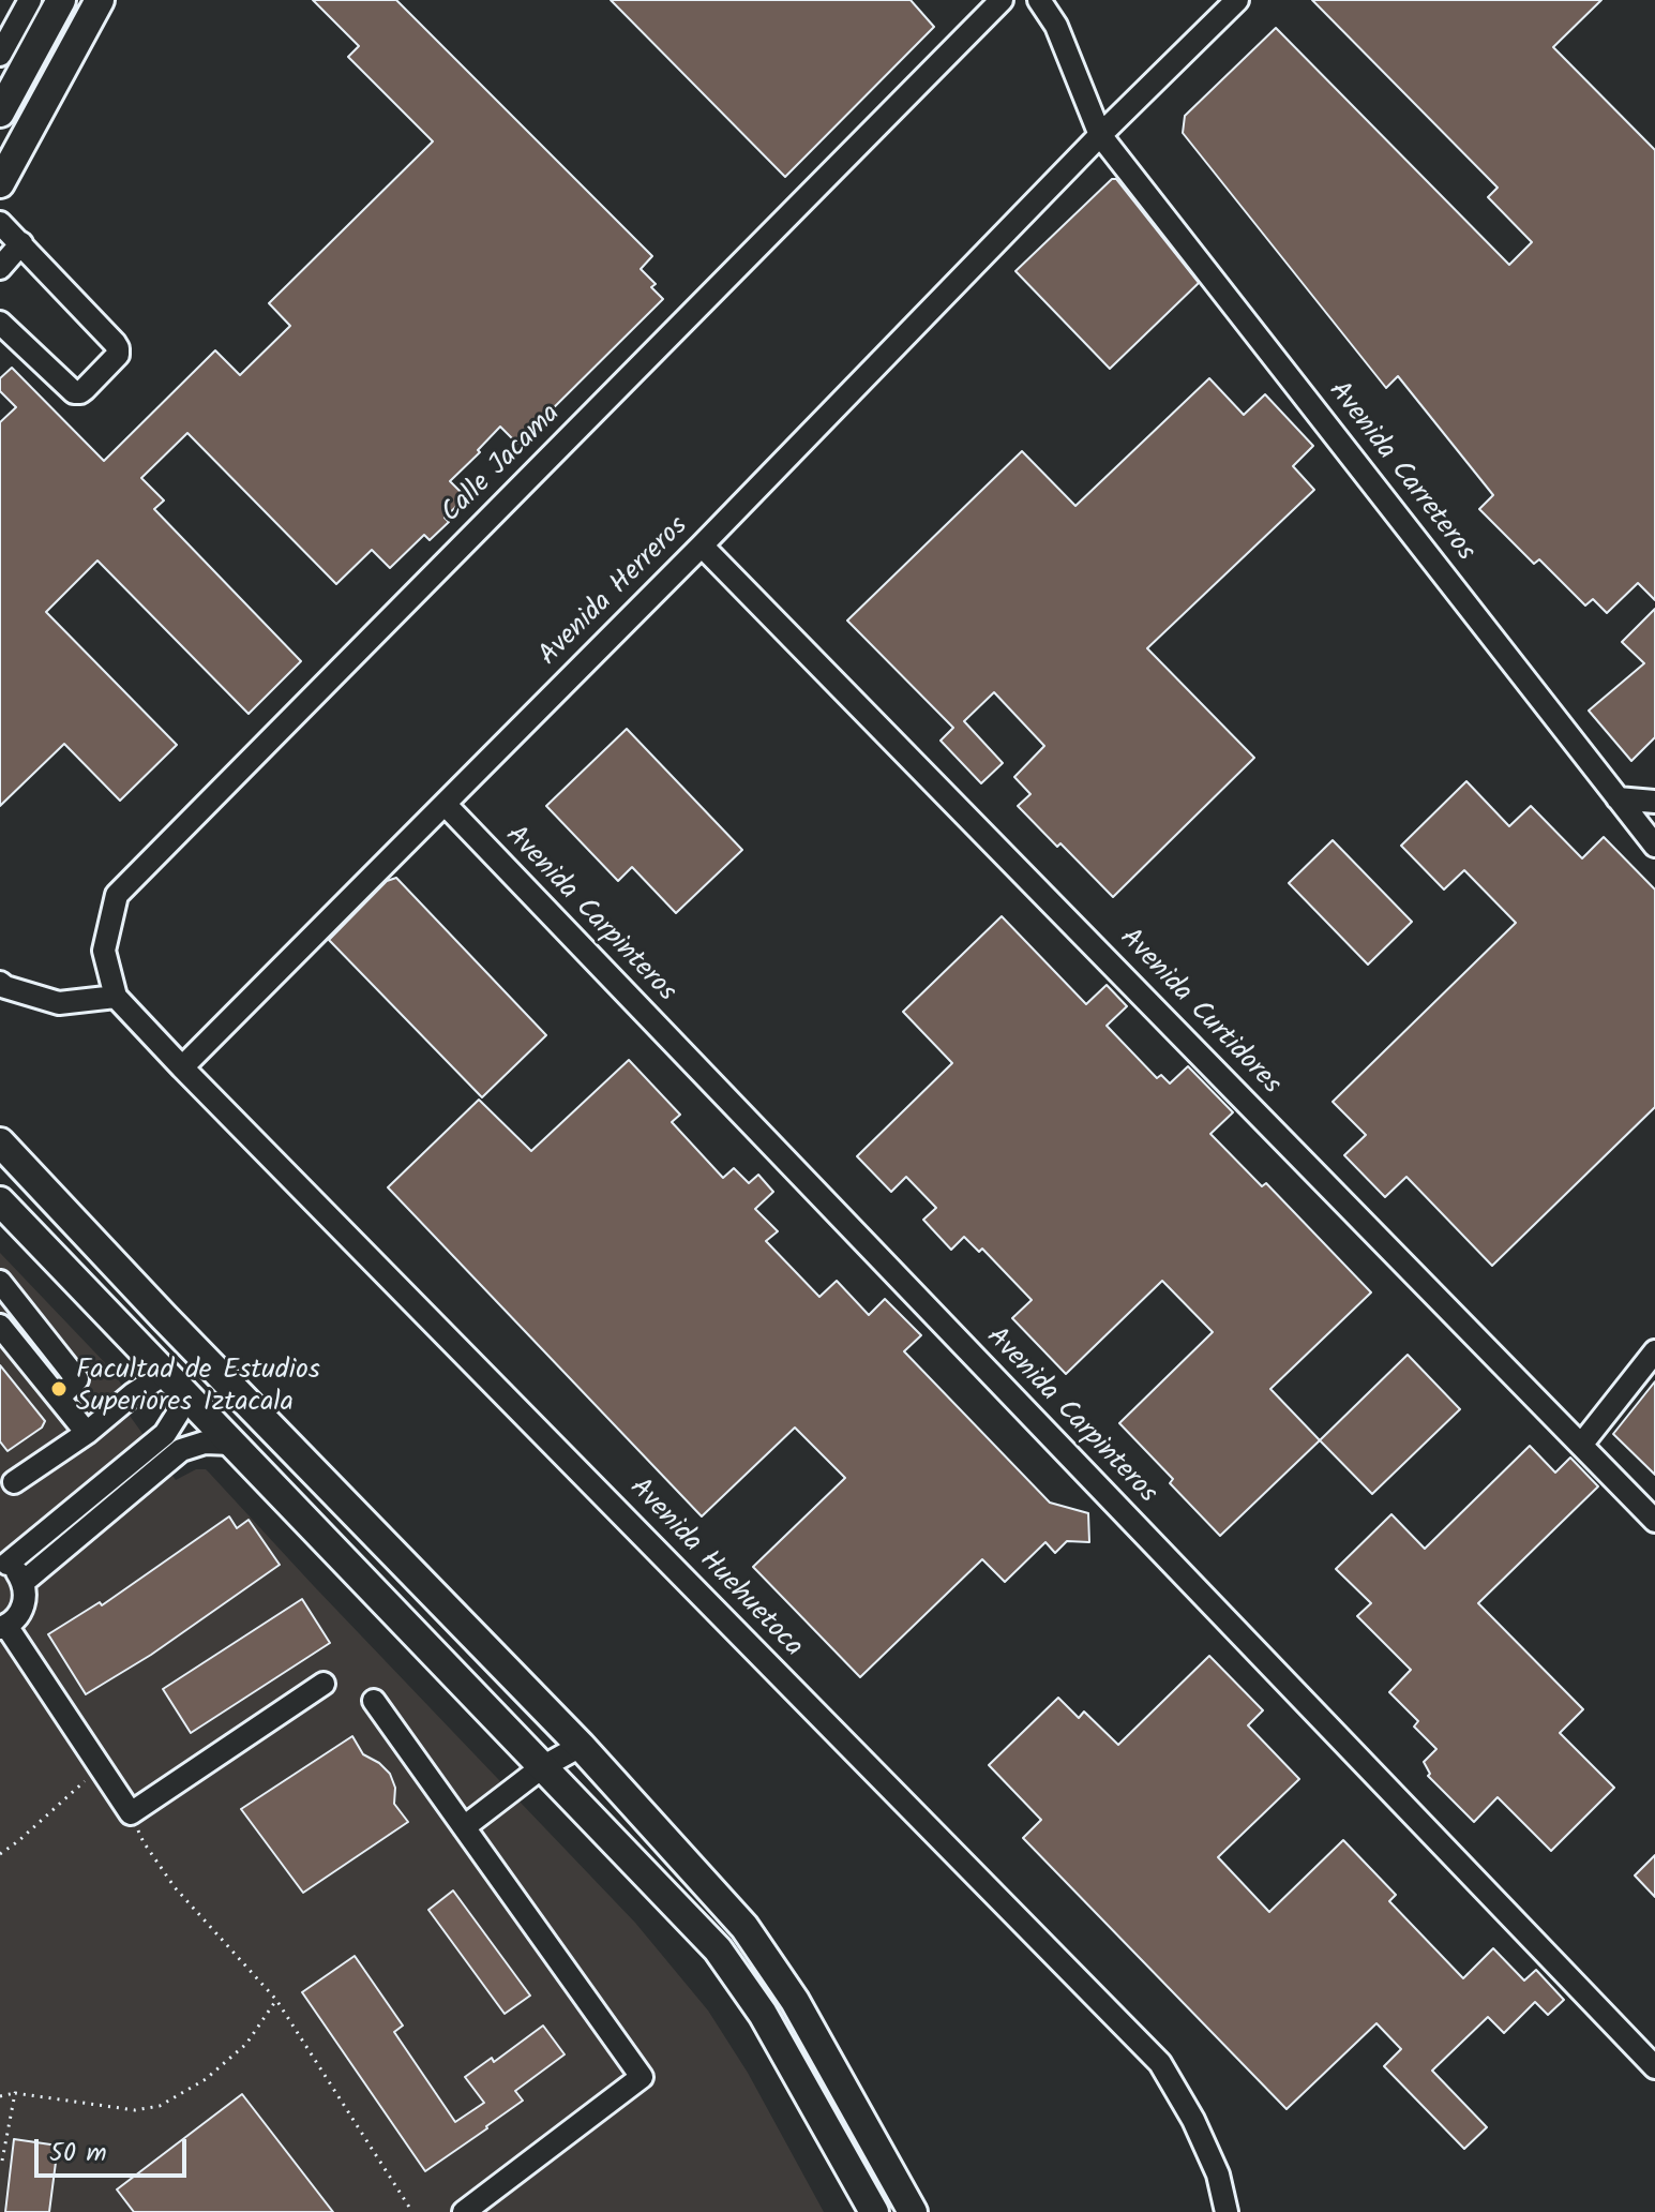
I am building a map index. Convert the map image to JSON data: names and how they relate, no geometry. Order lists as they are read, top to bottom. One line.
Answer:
{"streets":{"street":["Calle Jacama","Avenida Carreteros","Avenida Herreros","Avenida Carpinteros","Avenida Curtidores","Avenida Huehuetoca"]},"crossings":[["Avenida Carreteros","Avenida Herreros"],["Avenida Herreros","Avenida Carpinteros"],["Avenida Herreros","Avenida Curtidores"],["Avenida Herreros","Avenida Huehuetoca"]],"places":["Facultad de Estudios Superiores Iztacala"],"scale_bar":"50 m"}
